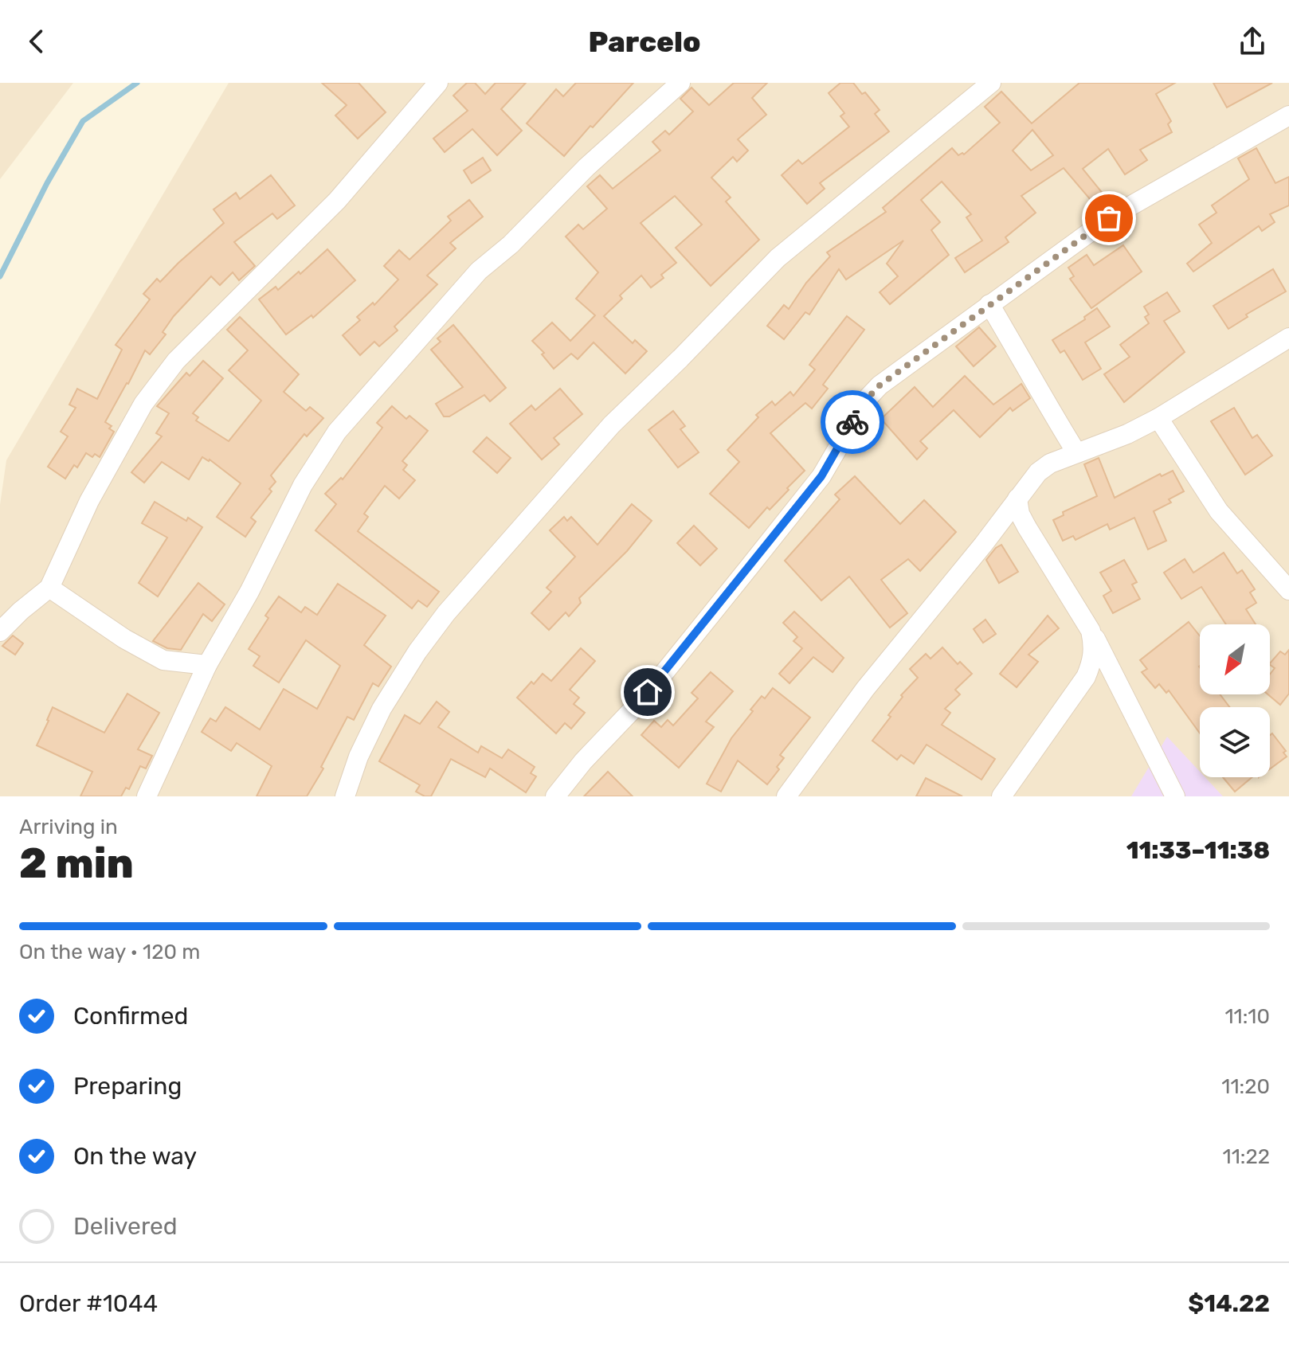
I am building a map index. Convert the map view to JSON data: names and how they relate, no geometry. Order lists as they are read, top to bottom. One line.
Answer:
{"north":"bottom left","page":{"header":"Parcelo","heading":["2 min","Arriving in","11:33–11:38"],"panel":["Order #1044","$14.22"],"bar":"On the way · 120 m","list":[["Confirmed","11:10"],["Preparing","11:20"],["On the way","11:22"],"Delivered"]}}
